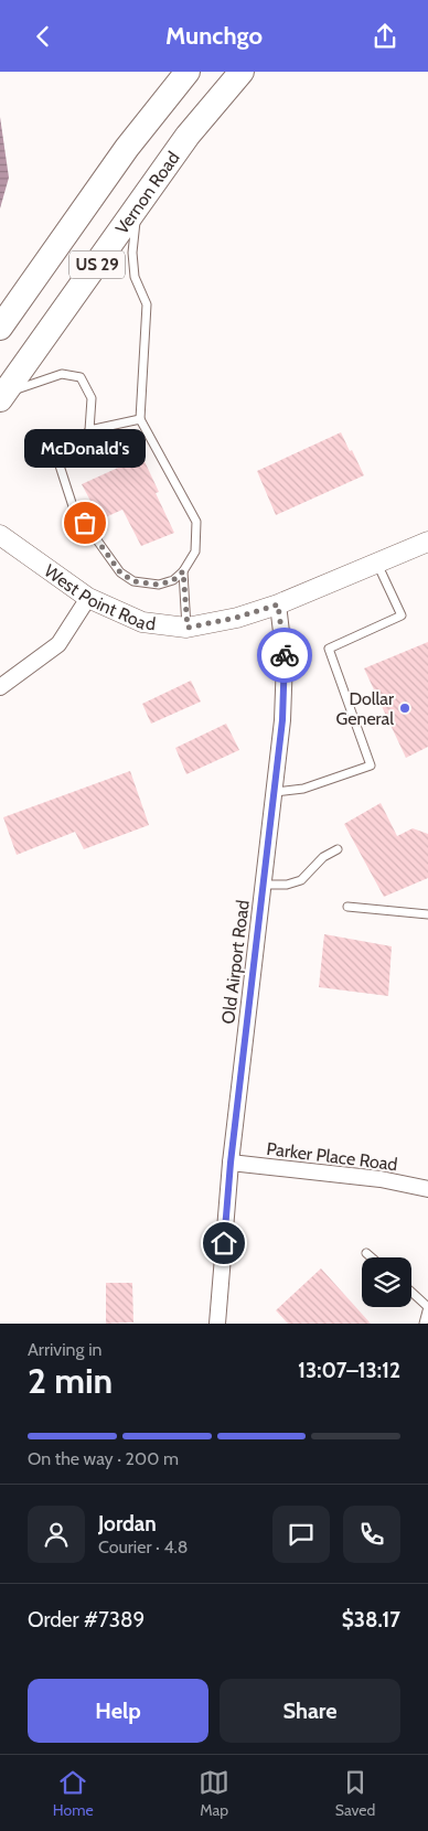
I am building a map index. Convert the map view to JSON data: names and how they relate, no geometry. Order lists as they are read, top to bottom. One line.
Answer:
{"streets":{"main road":["Vernon Road","US 29"],"street":["West Point Road","Old Airport Road","Parker Place Road"]},"crossings":[["West Point Road","Old Airport Road"],["Old Airport Road","Parker Place Road"]],"places":["McDonald's","Dollar General"],"page":{"header":"Munchgo","bubble":"McDonald's","heading":["2 min","Arriving in","13:07–13:12"],"panel":["Jordan","Courier · 4.8","Order #7389","$38.17"],"bar":"On the way · 200 m","buttons":["Help","Share"],"tabs":["Home","Map","Saved"]}}
